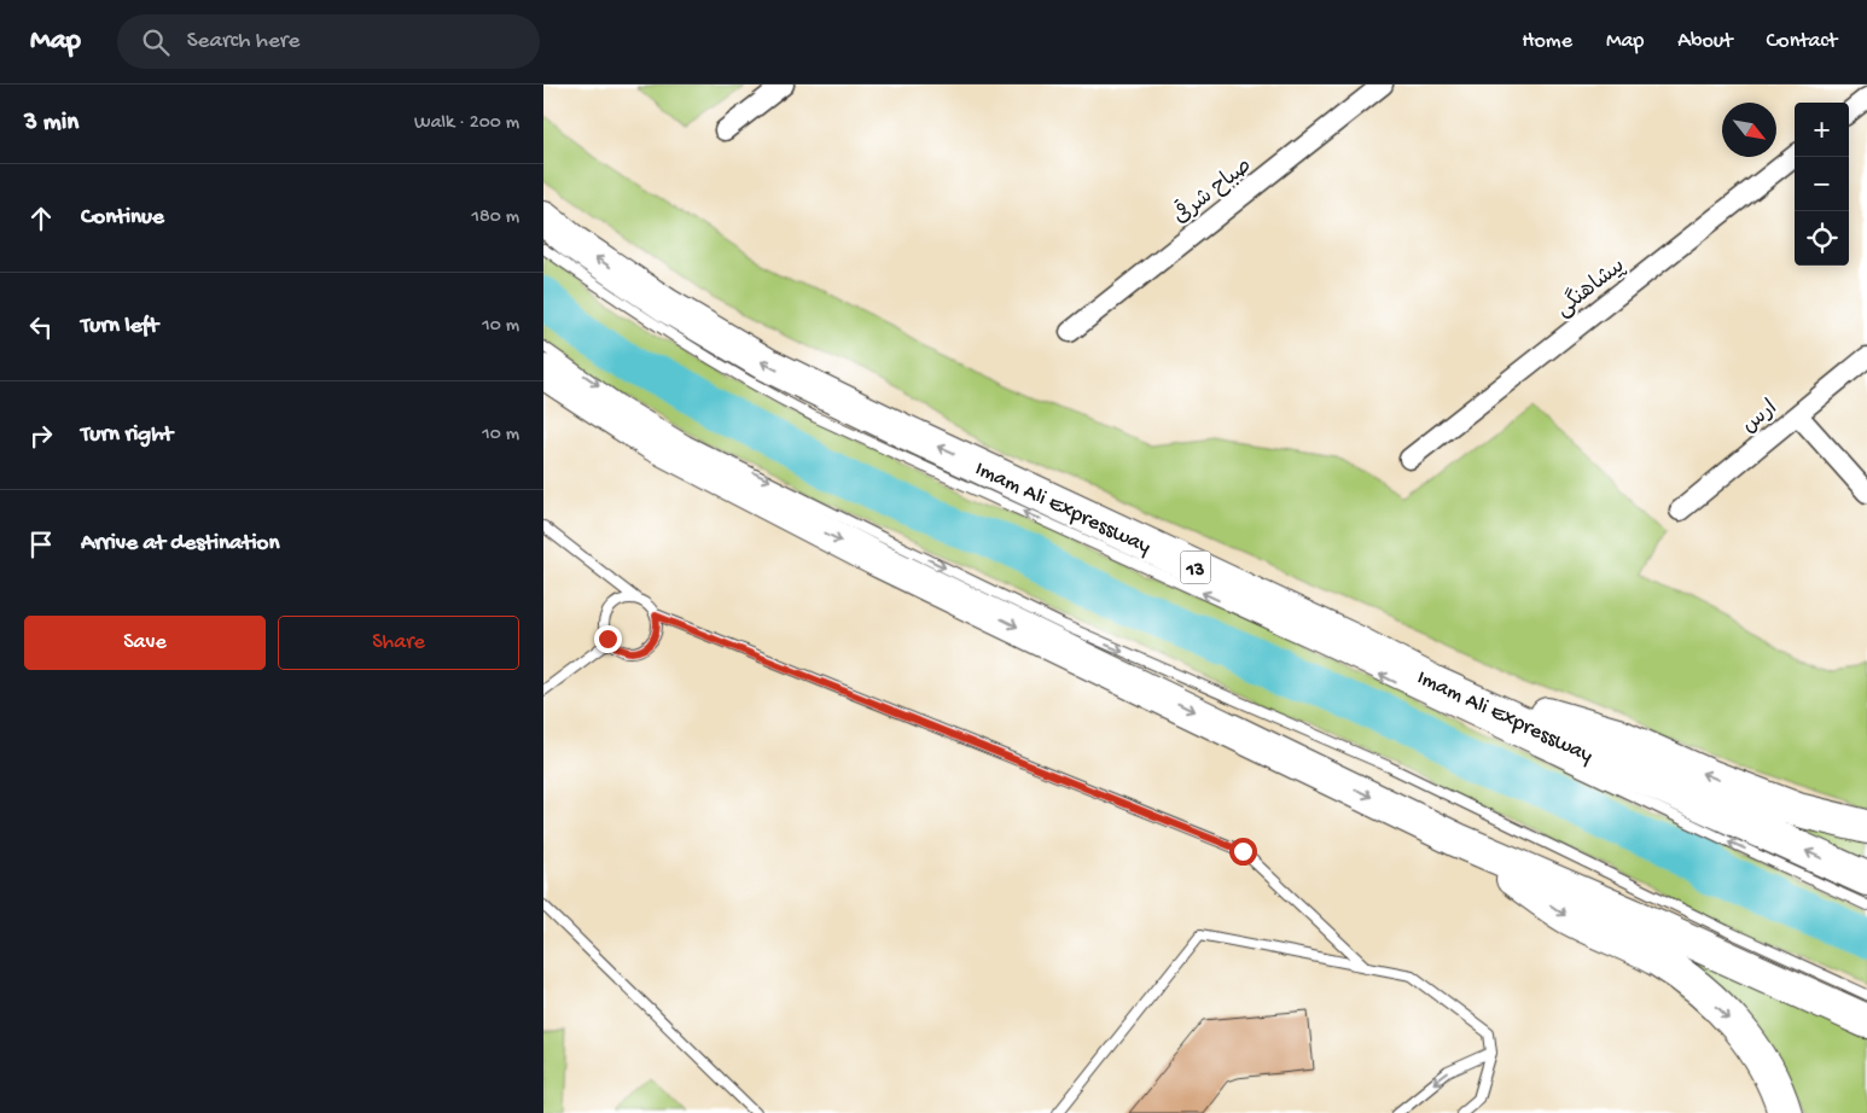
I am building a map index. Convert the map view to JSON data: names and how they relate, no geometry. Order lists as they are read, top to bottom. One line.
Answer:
{"streets":{"highway":["Imam Ali Expressway","13"],"street":["صباح شرقی","پیشاهنگی","ارس"]},"north":"bottom right","page":{"header":"Map","search":"Search here","nav":["Home","Map","About","Contact"],"heading":["3 min","Walk · 200 m"],"map_buttons":["+","−"],"list":[["Continue","180 m"],["Turn left","10 m"],["Turn right","10 m"],"Arrive at destination"],"buttons":["Save","Share"]}}
